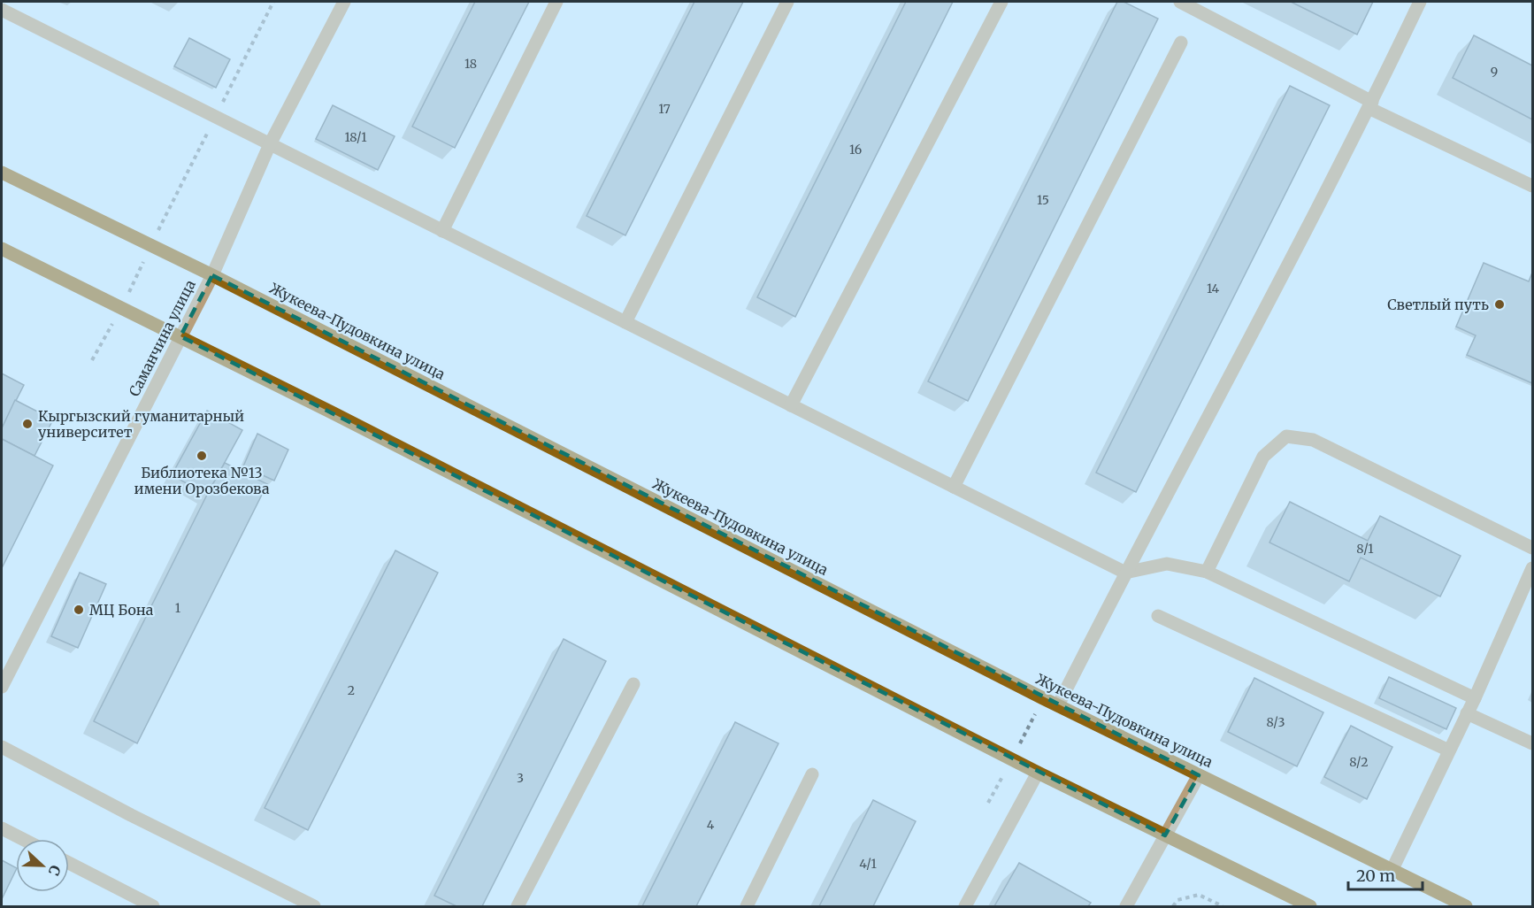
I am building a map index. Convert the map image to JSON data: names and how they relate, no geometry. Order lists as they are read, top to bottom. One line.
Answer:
{"streets":{"main road":["Жукеева-Пудовкина улица"],"street":["Саманчина улица"]},"crossings":[["Жукеева-Пудовкина улица","Саманчина улица"]],"places":["Светлый путь","Кыргызский гуманитарный университет","Библиотека №13 имени Орозбекова","МЦ Бона"],"house_numbers":["18","9","17","18/1","16","15","14","8/1","1","2","8/3","8/2","3","4","4/1"],"scale_bar":"20 m","north":"right"}
